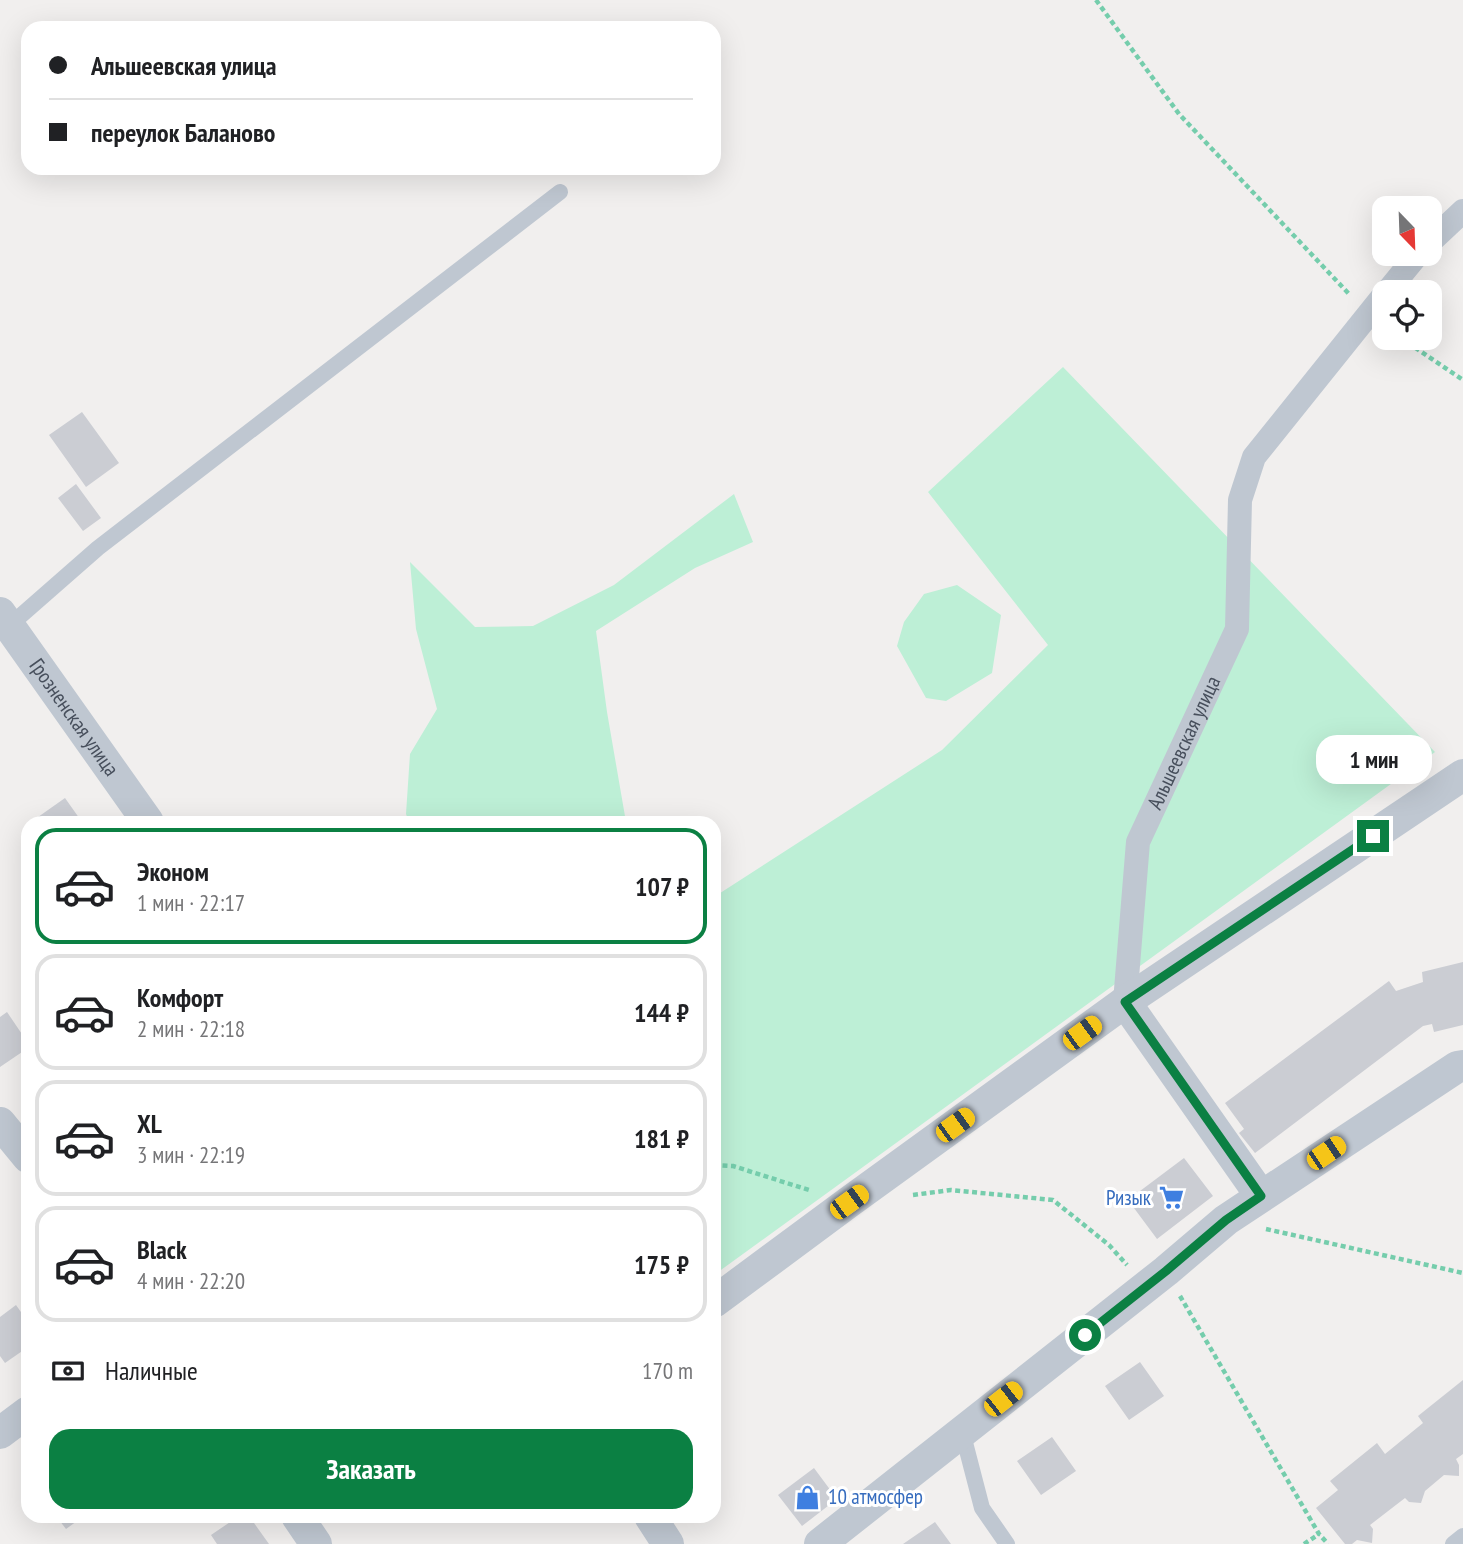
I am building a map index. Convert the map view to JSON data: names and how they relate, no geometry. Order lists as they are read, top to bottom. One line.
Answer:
{"streets":{"street":["Грозненская улица","Альшеевская улица"]},"places":{"supermarket":["Ризык"],"shop":["10 атмосфер"]},"north":"bottom right","page":{"banner":["Альшеевская улица","переулок Баланово"],"bubble":"1 мин","list":[{"name":"Эконом","note":"1 мин · 22:17","value":"107 ₽"},{"name":"Комфорт","note":"2 мин · 22:18","value":"144 ₽"},{"name":"XL","note":"3 мин · 22:19","value":"181 ₽"},{"name":"Black","note":"4 мин · 22:20","value":"175 ₽"}],"pay":["Наличные","170 m"],"buttons":"Заказать"}}
